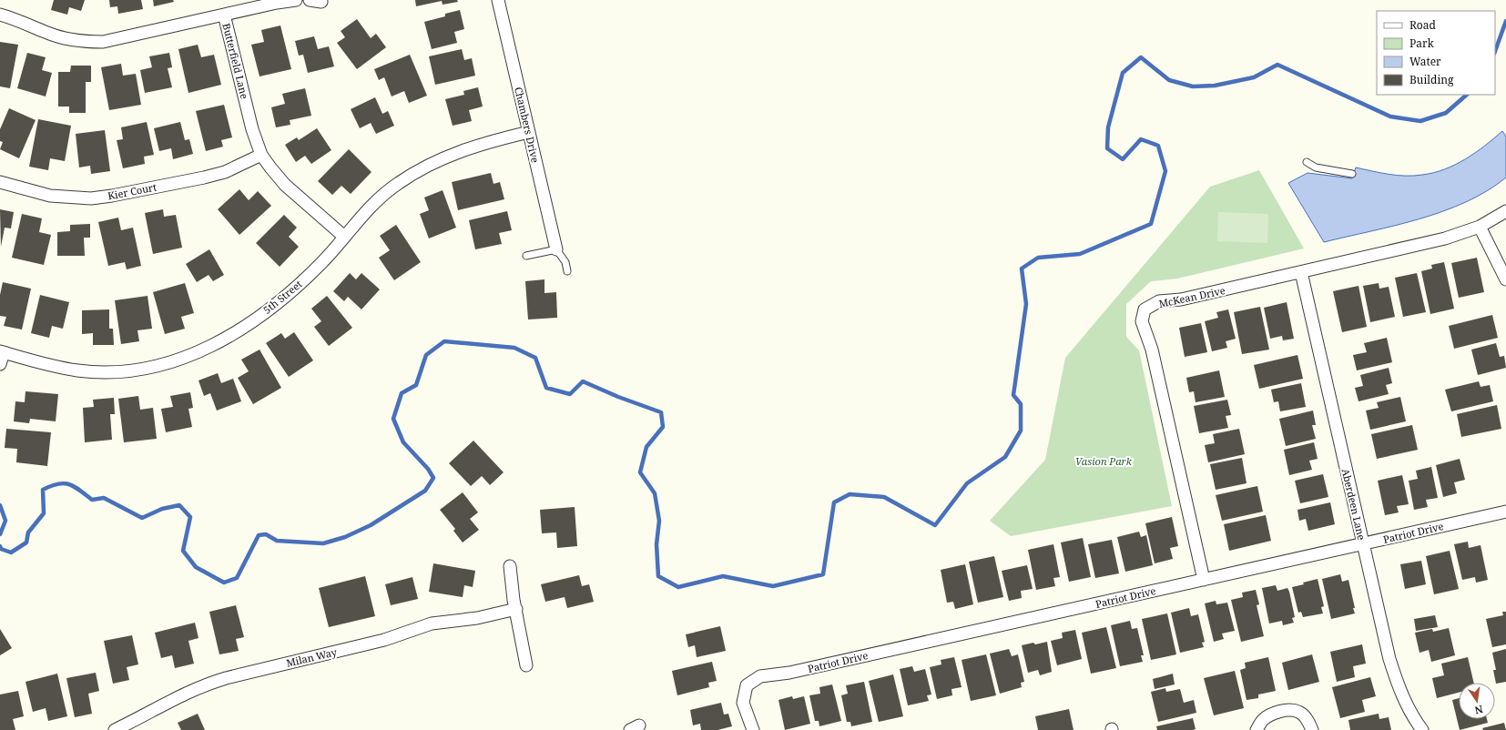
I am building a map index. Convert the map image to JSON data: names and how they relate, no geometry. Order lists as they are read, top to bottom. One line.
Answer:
{"streets":{"street":["Butterfield Lane","Chambers Drive","Kier Court","5th Street","McKean Drive","Aberdeen Lane","Patriot Drive","Milan Way"]},"crossings":[["Butterfield Lane","Kier Court"],["Butterfield Lane","5th Street"],["Chambers Drive","5th Street"],["McKean Drive","Aberdeen Lane"],["McKean Drive","Patriot Drive"],["Aberdeen Lane","Patriot Drive"]],"parks":["Vasion Park"],"legend":["Road","Park","Water","Building"],"north":"bottom"}
